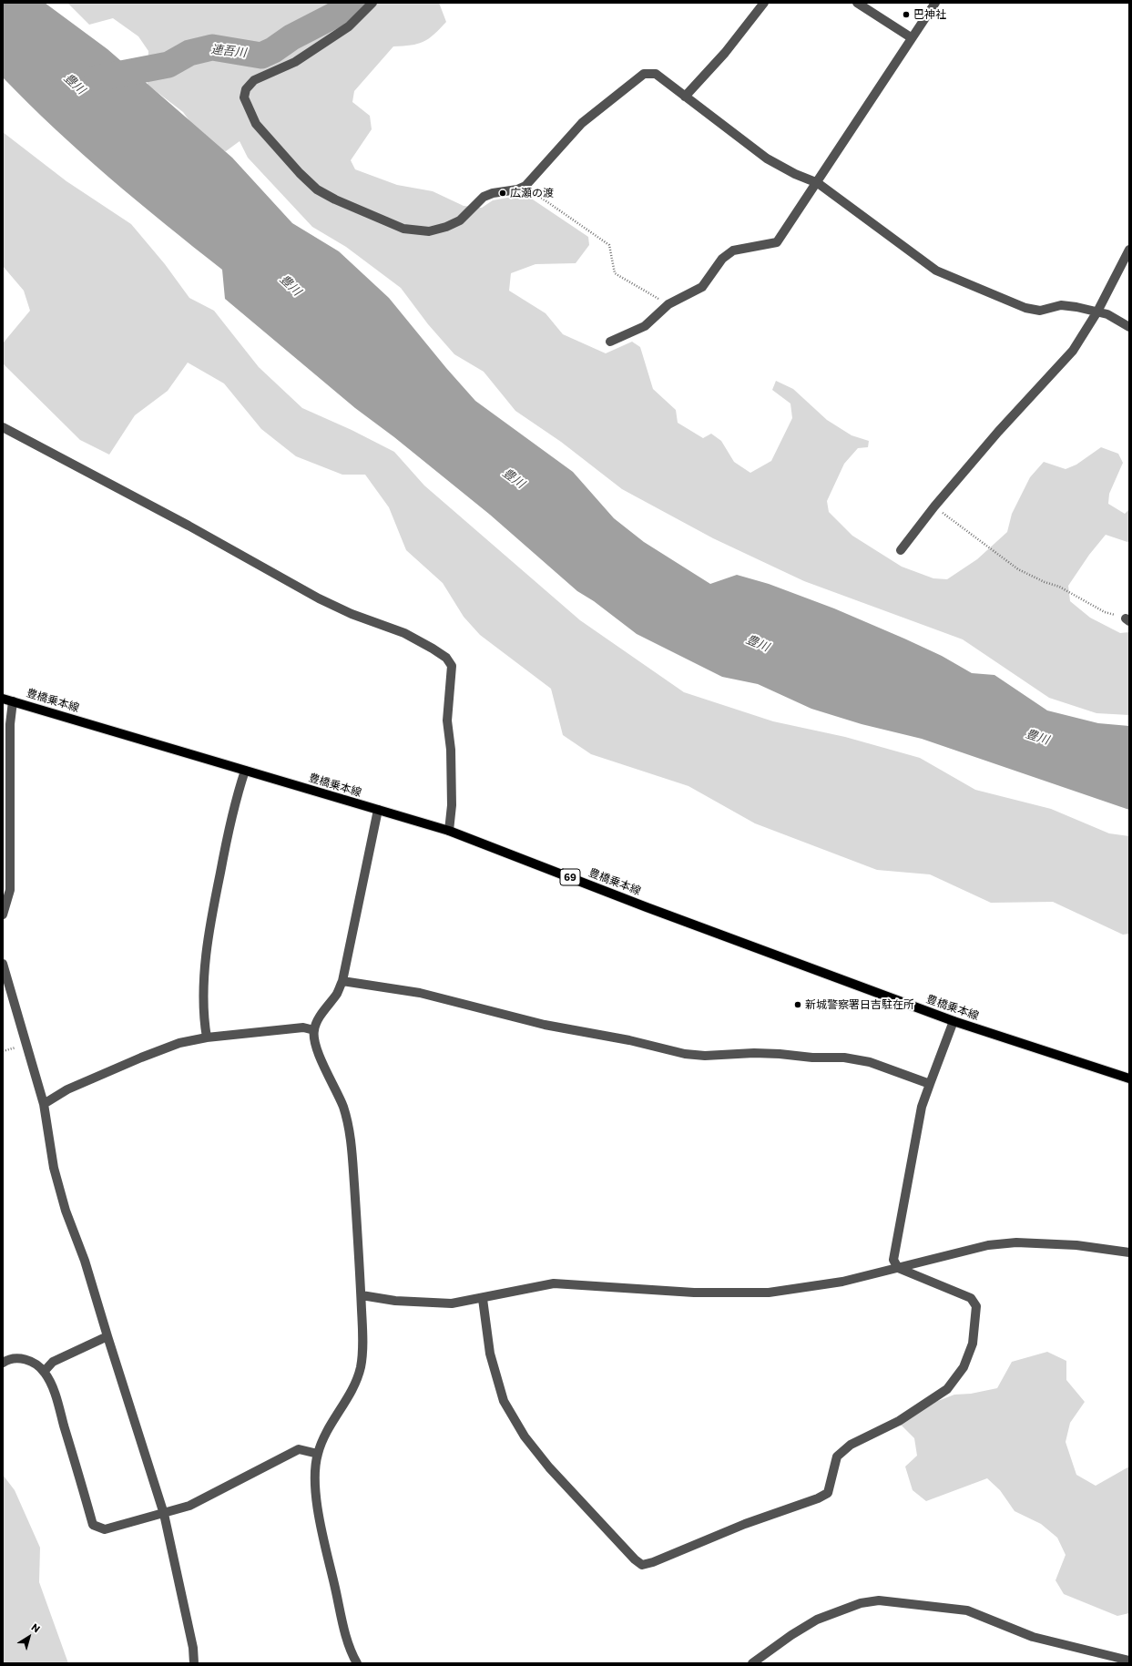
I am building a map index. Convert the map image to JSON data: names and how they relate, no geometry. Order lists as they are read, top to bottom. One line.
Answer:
{"streets":{"main road":["豊橋乗本線","69"]},"water":["連吾川","豊川"],"places":["巴神社","広瀬の渡","新城警察署日吉駐在所"],"north":"top right"}
